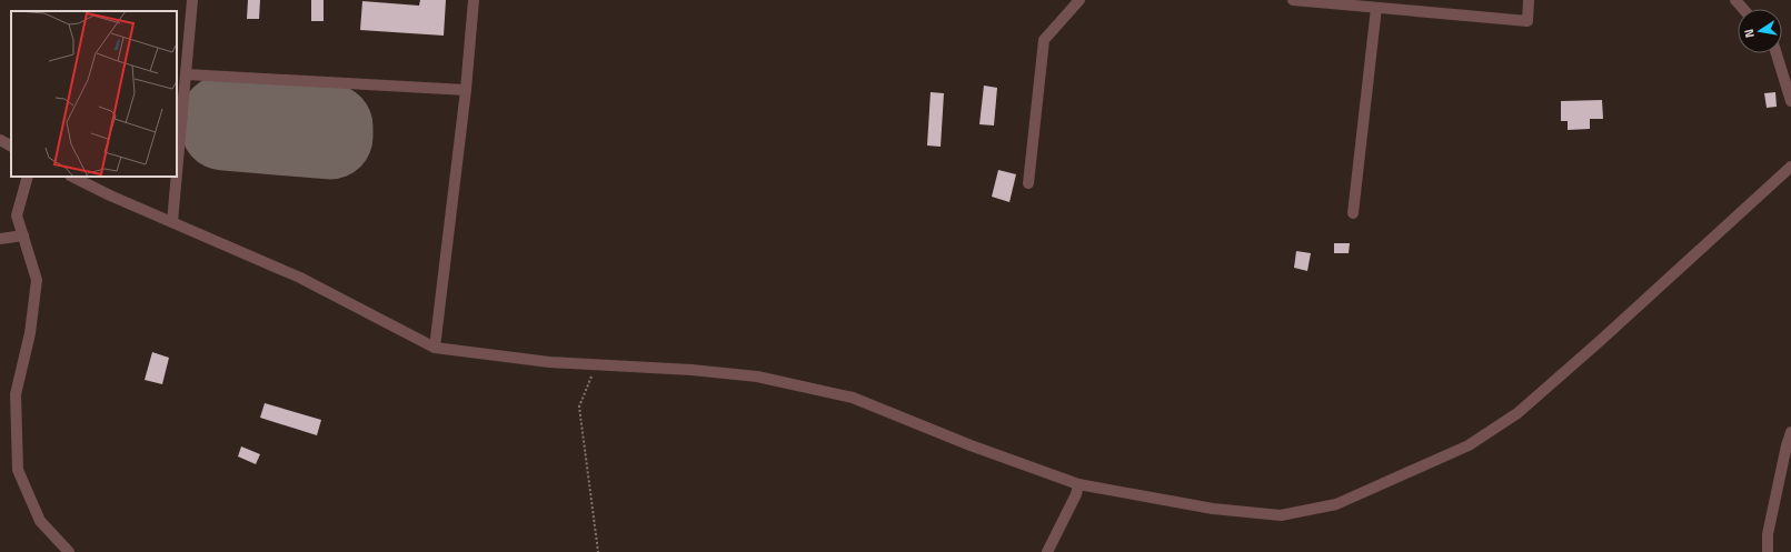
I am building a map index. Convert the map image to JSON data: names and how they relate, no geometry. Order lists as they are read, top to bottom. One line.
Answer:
{"north":"left"}
